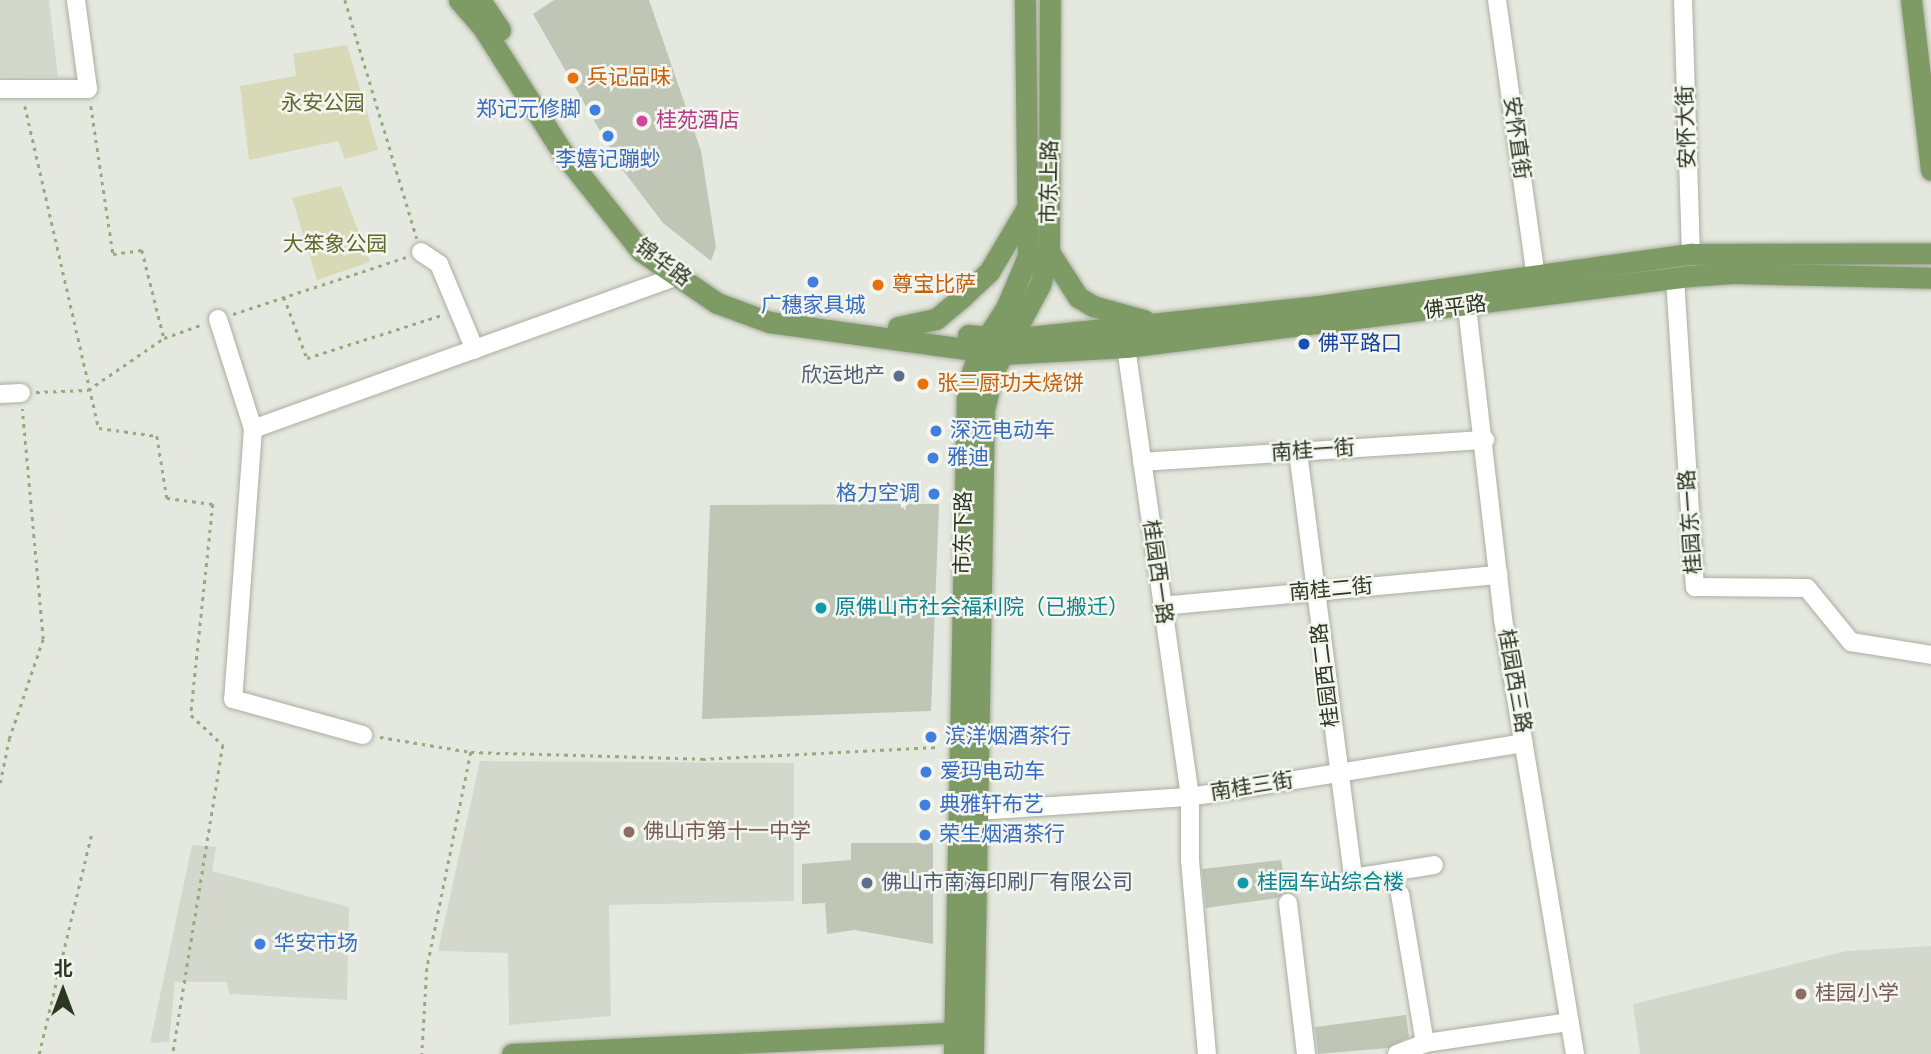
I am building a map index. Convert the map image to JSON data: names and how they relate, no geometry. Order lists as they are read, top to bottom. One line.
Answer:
{"streets":{"main road":["市东上路","锦华路","佛平路","市东下路"],"street":["安怀大街","安怀直街","南桂一街","桂园东一路","桂园西一路","南桂二街","桂园西二路","桂园西三路","南桂三街"]},"crossings":[["安怀大街","佛平路"],["安怀直街","佛平路"],["市东上路","锦华路"],["市东上路","佛平路"],["市东上路","市东下路"],["锦华路","佛平路"],["锦华路","市东下路"],["佛平路","桂园东一路"],["佛平路","市东下路"],["佛平路","桂园西一路"],["佛平路","桂园西三路"],["南桂一街","桂园西一路"],["南桂一街","桂园西二路"],["南桂一街","桂园西三路"],["市东下路","南桂三街"],["桂园西一路","南桂二街"],["桂园西一路","南桂三街"],["南桂二街","桂园西二路"],["南桂二街","桂园西三路"],["桂园西二路","南桂三街"],["桂园西三路","南桂三街"]],"parks":["永安公园","大笨象公园"],"places":["兵记品味","郑记元修脚","桂苑酒店","李嬉记蹦䖢","广穗家具城","尊宝比萨","佛平路口","欣运地产","张三厨功夫烧饼","深远电动车","雅迪","格力空调","原佛山市社会福利院（已搬迁）","滨洋烟酒茶行","爱玛电动车","典雅轩布艺","佛山市第十一中学","荣生烟酒茶行","佛山市南海印刷厂有限公司","桂园车站综合楼","华安市场","桂园小学"],"north":"top"}
